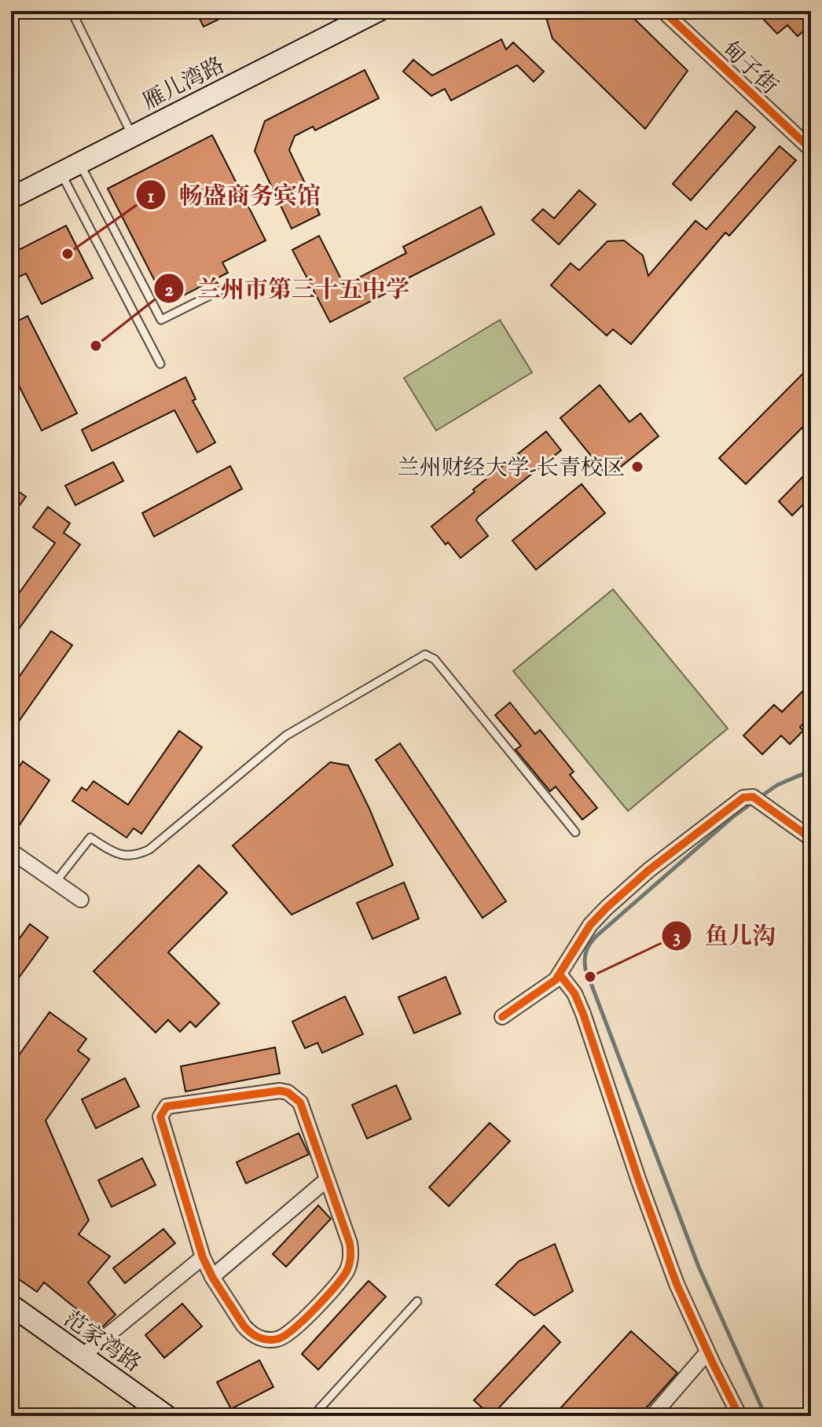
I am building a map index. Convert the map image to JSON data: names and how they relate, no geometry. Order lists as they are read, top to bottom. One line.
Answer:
{"streets":{"main road":["雁儿湾路","范家湾路"],"street":["甸子街"]},"places":["畅盛商务宾馆","兰州市第三十五中学","兰州财经大学-长青校区","鱼儿沟"]}
